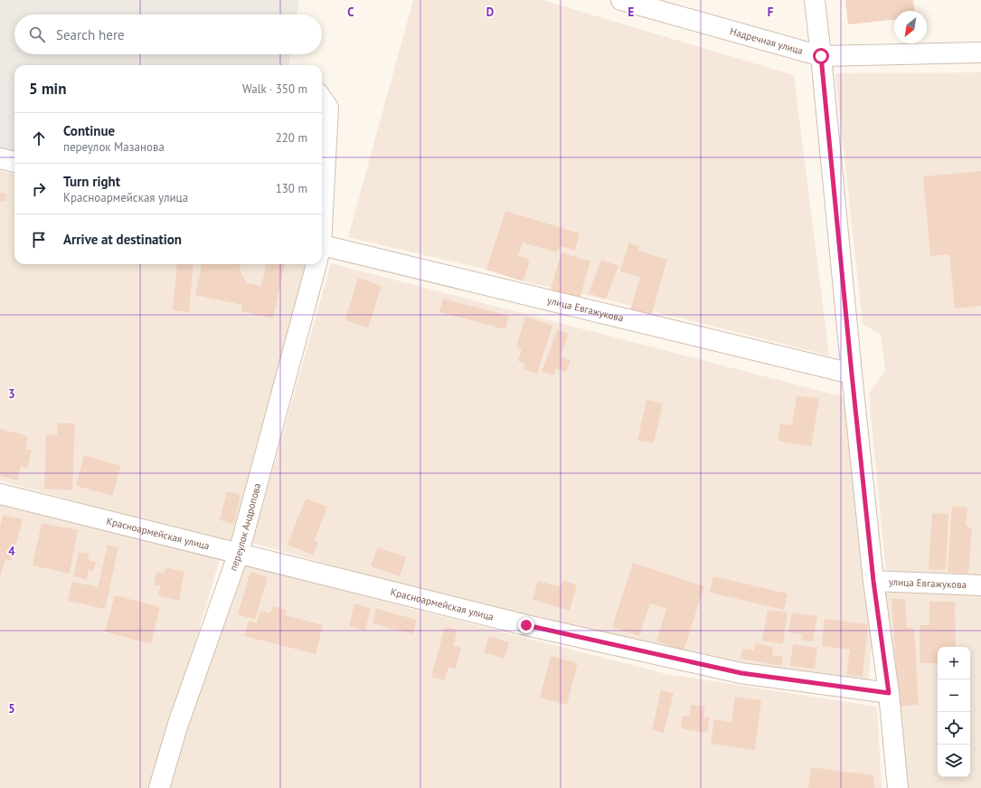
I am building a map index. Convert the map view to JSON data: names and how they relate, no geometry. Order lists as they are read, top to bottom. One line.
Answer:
{"streets":{"street":["Надречная улица","улица Евгажукова","переулок Андропова","Красноармейская улица"]},"crossings":[["переулок Андропова","Красноармейская улица"]],"north":"bottom left","page":{"search":"Search here","heading":["5 min","Walk · 350 m"],"list":[["Continue","переулок Мазанова","220 m"],["Turn right","Красноармейская улица","130 m"],"Arrive at destination"],"map_buttons":["+","−"]},"grid":{"columns":["C","D","E","F"],"rows":["3","4","5"]}}
